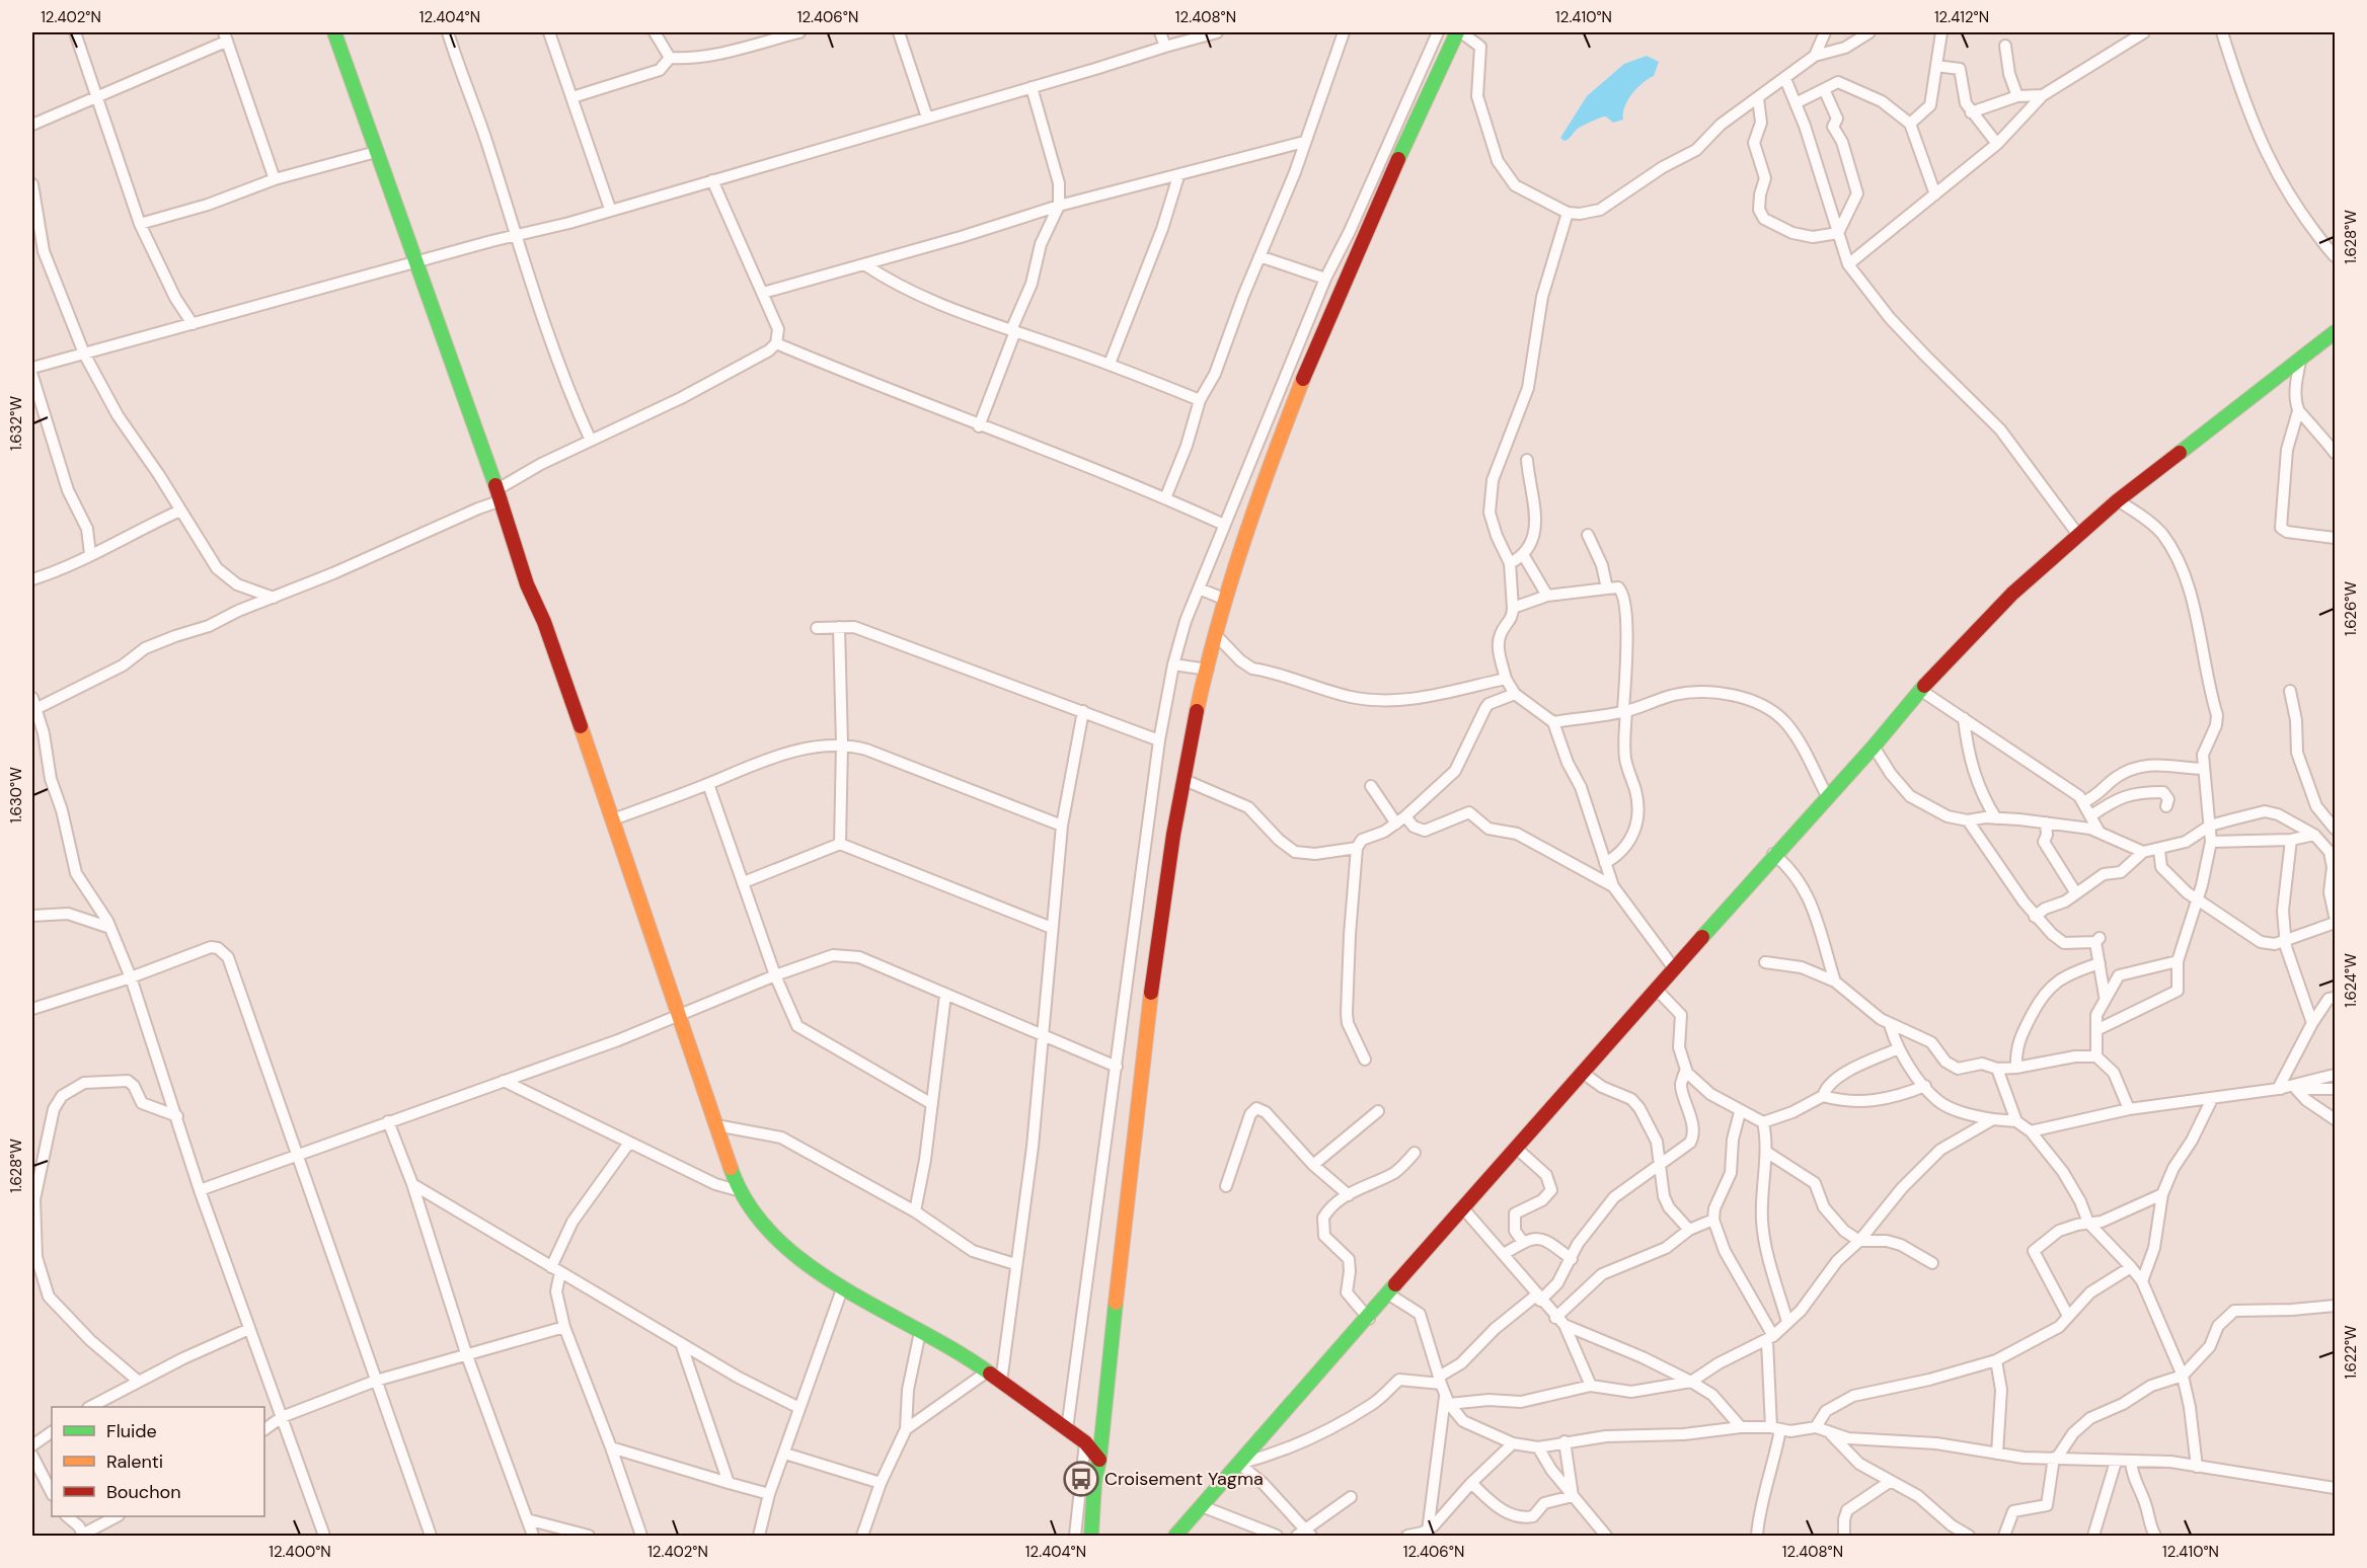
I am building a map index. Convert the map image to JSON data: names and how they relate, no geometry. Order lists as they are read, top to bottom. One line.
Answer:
{"places":{"bus stop":["Croisement Yagma"]},"legend":["Fluide","Ralenti","Bouchon"],"coordinates":["12.402°N","12.404°N","12.406°N","12.408°N","12.410°N","12.412°N","1.628°W","1.632°W","1.626°W","1.630°W","1.624°W","1.622°W","12.400°N"]}
